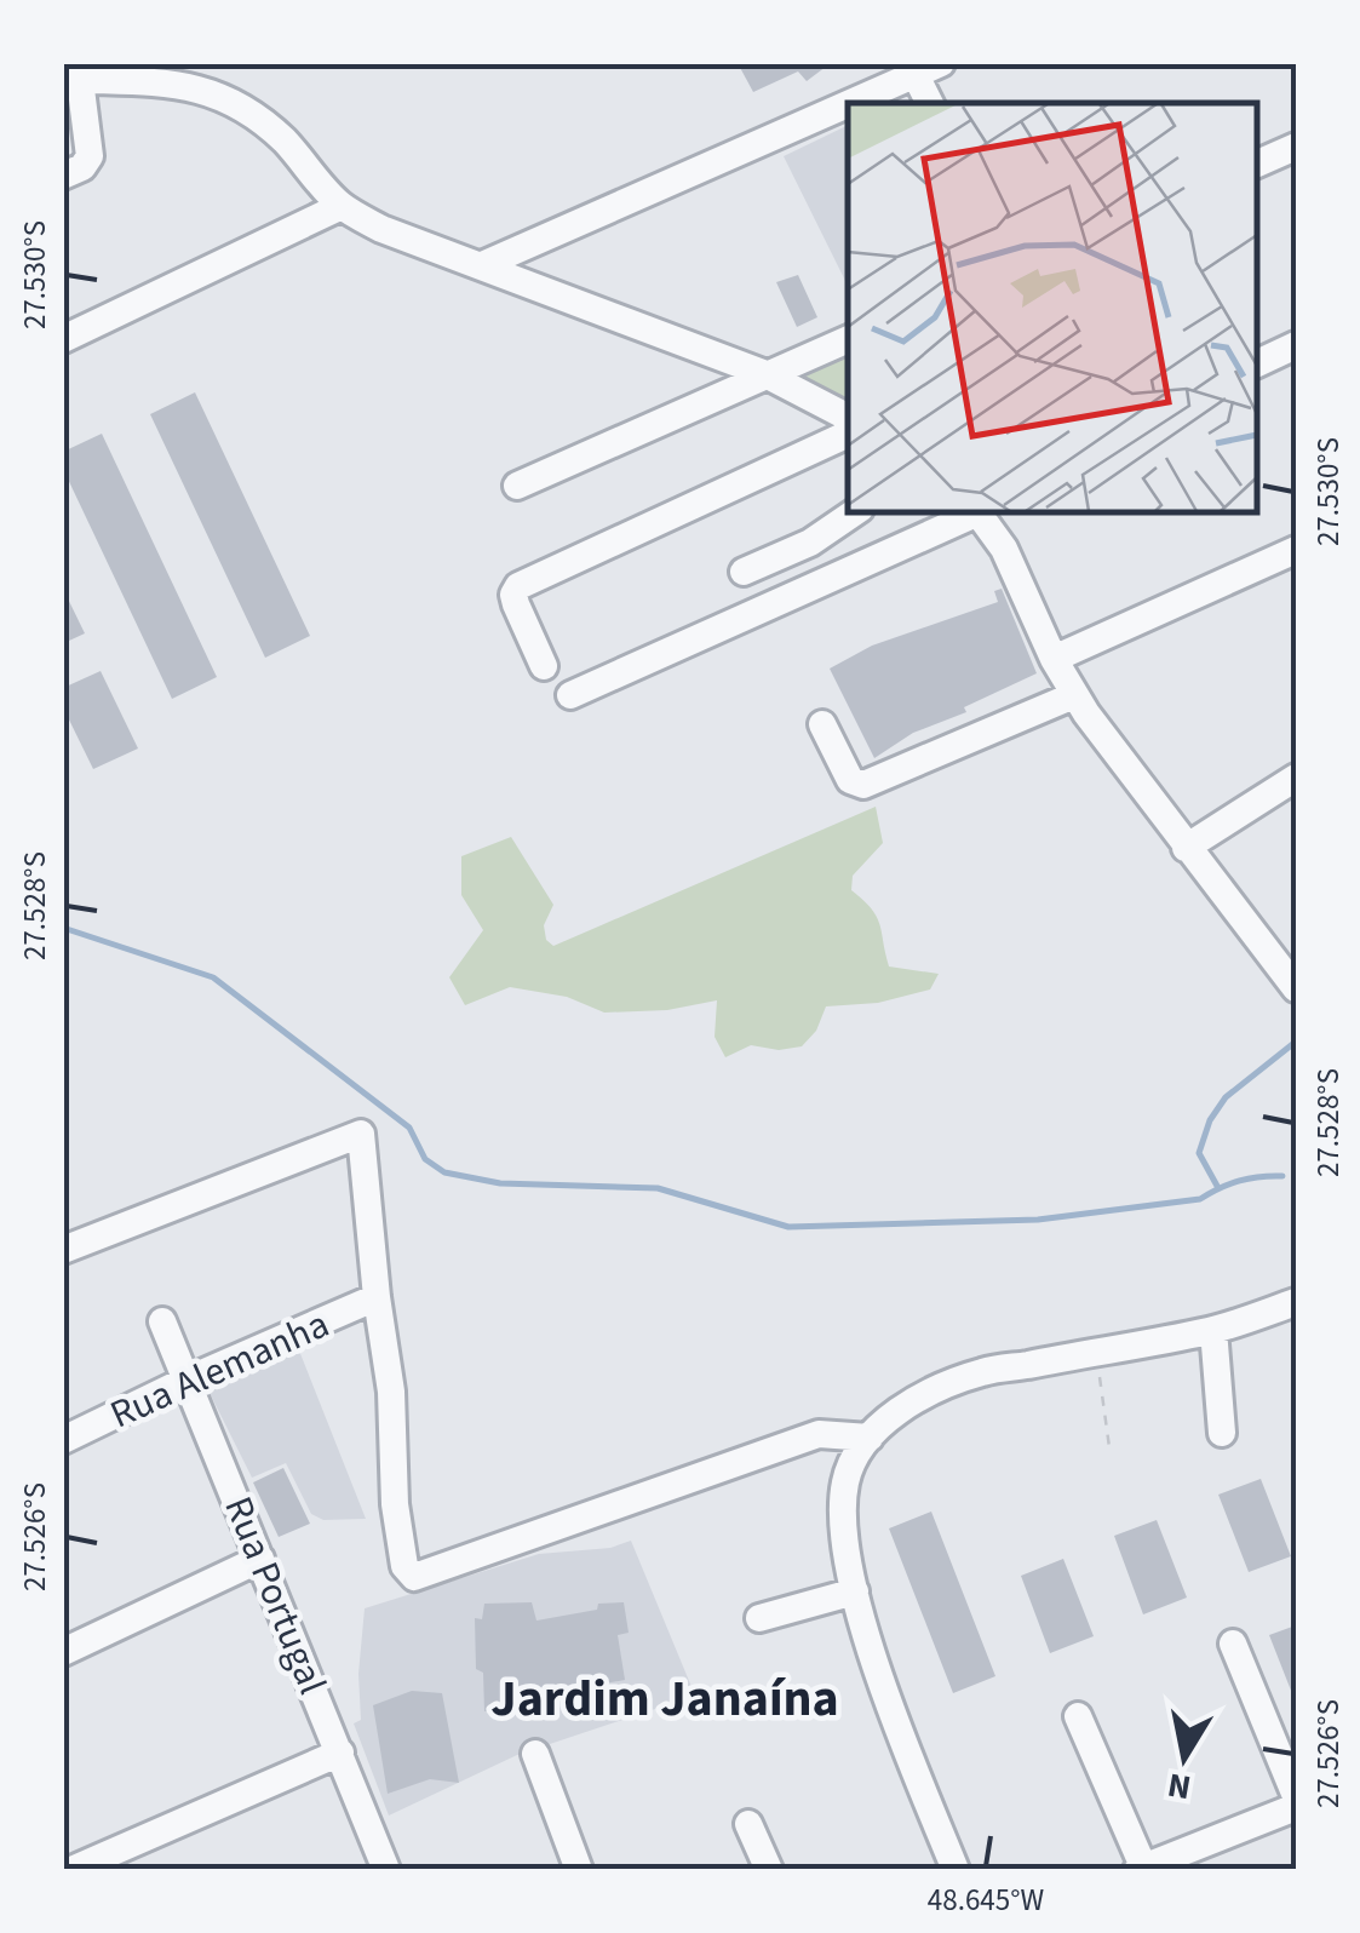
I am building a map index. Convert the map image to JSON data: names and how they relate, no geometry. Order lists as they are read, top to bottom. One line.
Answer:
{"streets":{"street":["Rua Alemanha","Rua Portugal"]},"crossings":[["Rua Alemanha","Rua Portugal"]],"districts":["Jardim Janaína"],"north":"bottom","coordinates":["27.530°S","27.528°S","27.526°S","48.645°W"]}
